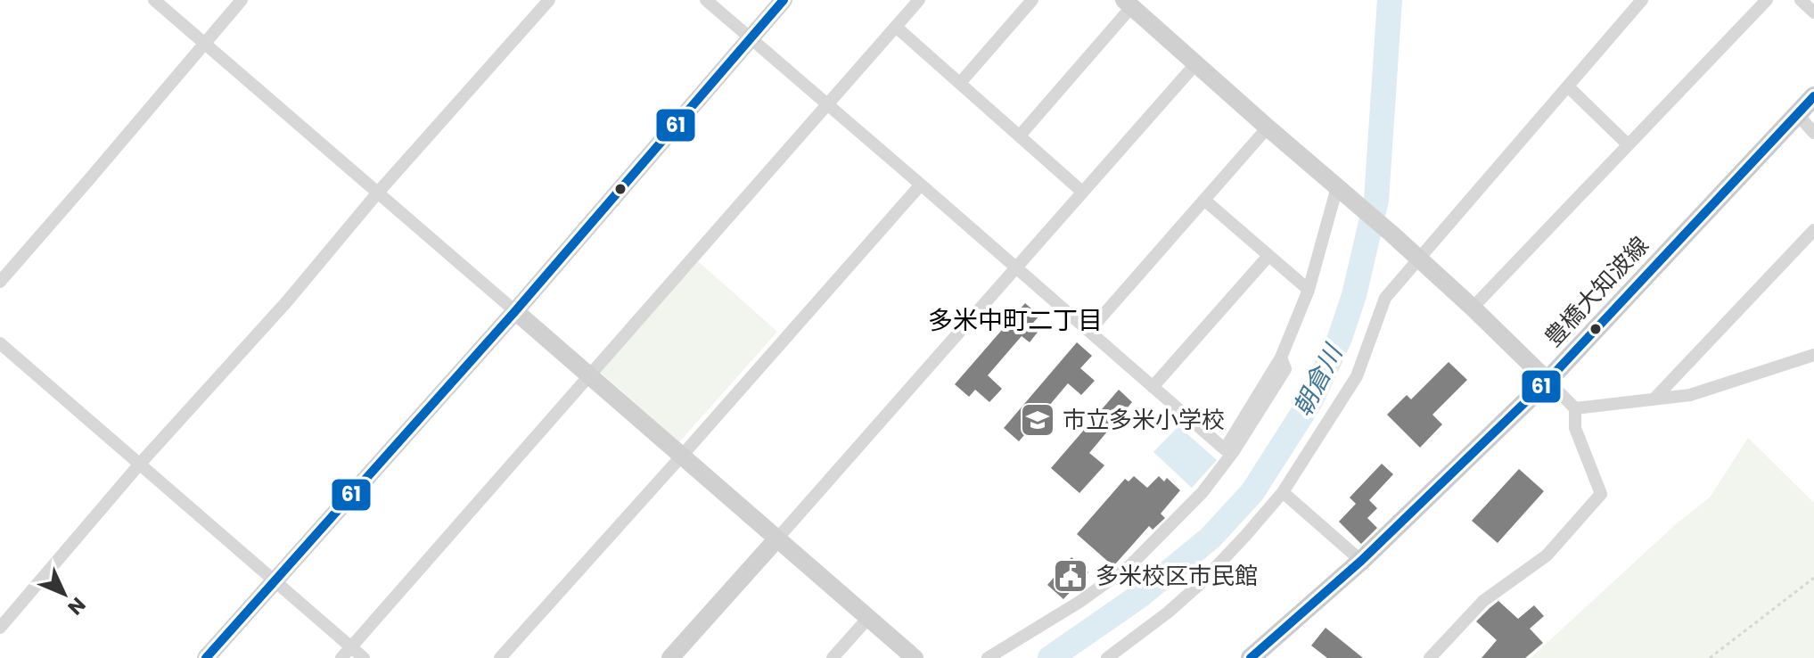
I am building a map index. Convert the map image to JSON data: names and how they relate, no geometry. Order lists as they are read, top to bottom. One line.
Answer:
{"streets":{"main road":["豊橋大知波線"]},"districts":["多米中町二丁目"],"water":["朝倉川"],"places":{"school or university":["市立多米小学校"],"public building":["多米校区市民館"]},"lines":["transit line 61"],"north":"bottom right"}
